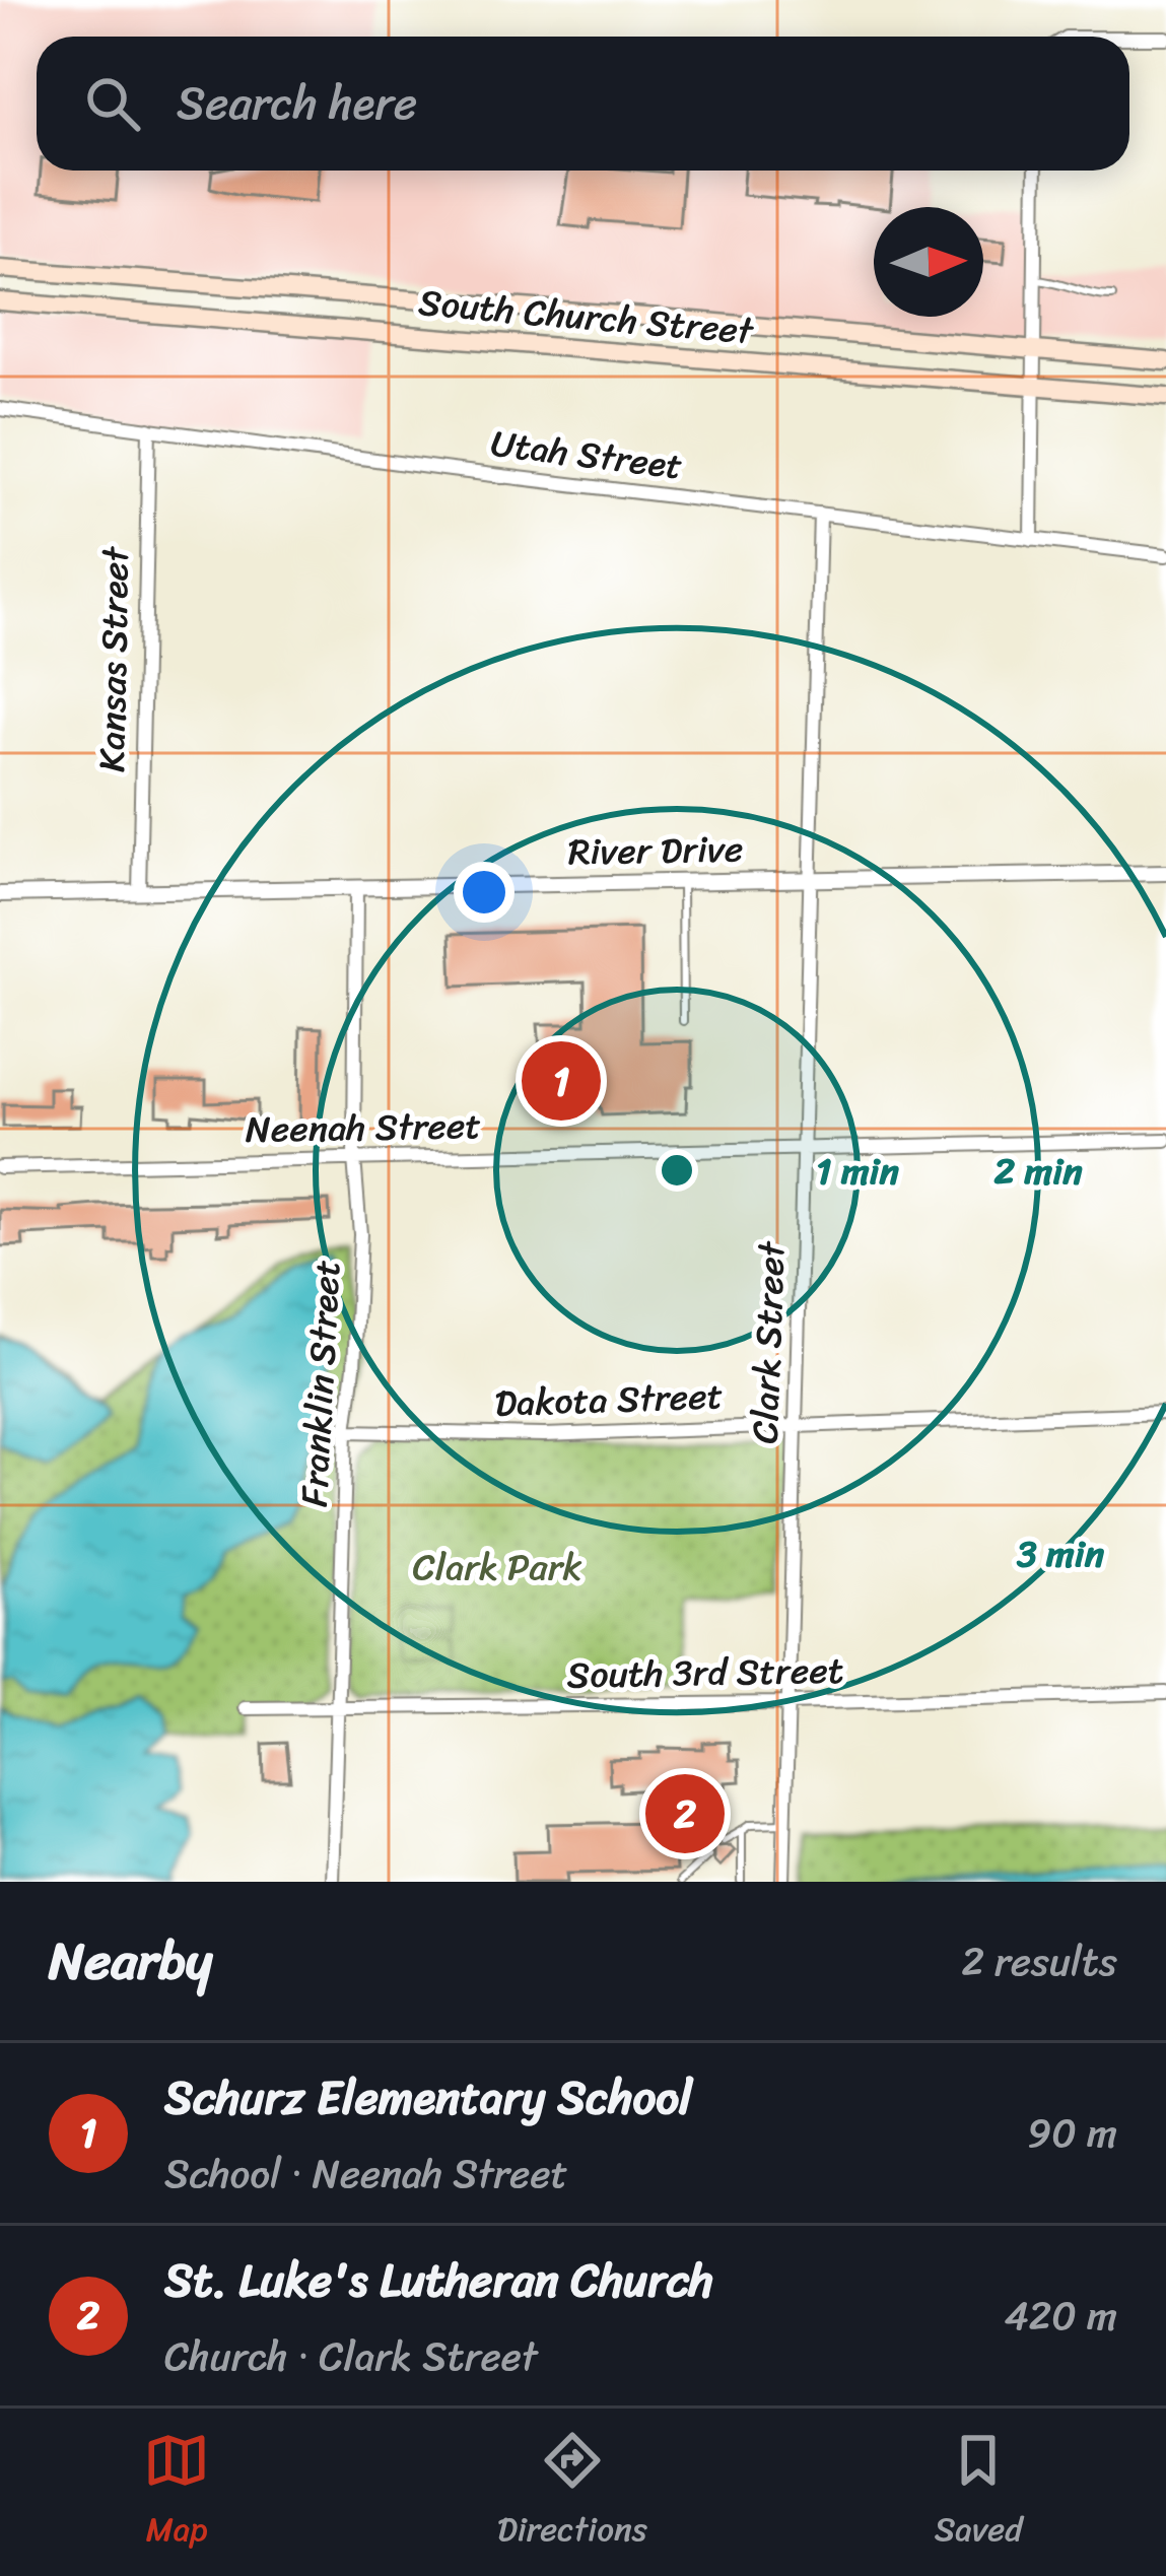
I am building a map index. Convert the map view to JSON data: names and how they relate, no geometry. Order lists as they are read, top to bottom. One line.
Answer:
{"streets":{"main road":["South Church Street"],"street":["Utah Street","Kansas Street","River Drive","Neenah Street","Clark Street","Franklin Street","Dakota Street","South 3rd Street"]},"crossings":[["Utah Street","Kansas Street"],["Utah Street","Clark Street"],["Kansas Street","River Drive"],["River Drive","Clark Street"],["River Drive","Franklin Street"],["Neenah Street","Clark Street"],["Neenah Street","Franklin Street"],["Clark Street","Dakota Street"],["Clark Street","South 3rd Street"],["Franklin Street","Dakota Street"],["Franklin Street","South 3rd Street"]],"parks":["Clark Park"],"north":"right","page":{"search":"Search here","pins":["1","2"],"heading":["Nearby","2 results"],"list":[{"mark":"1","name":"Schurz Elementary School","note":"School · Neenah Street","value":"90 m"},{"mark":"2","name":"St. Luke's Lutheran Church","note":"Church · Clark Street","value":"420 m"}],"nav":["Map","Directions","Saved"]},"rings":["1 min","2 min","3 min"]}
